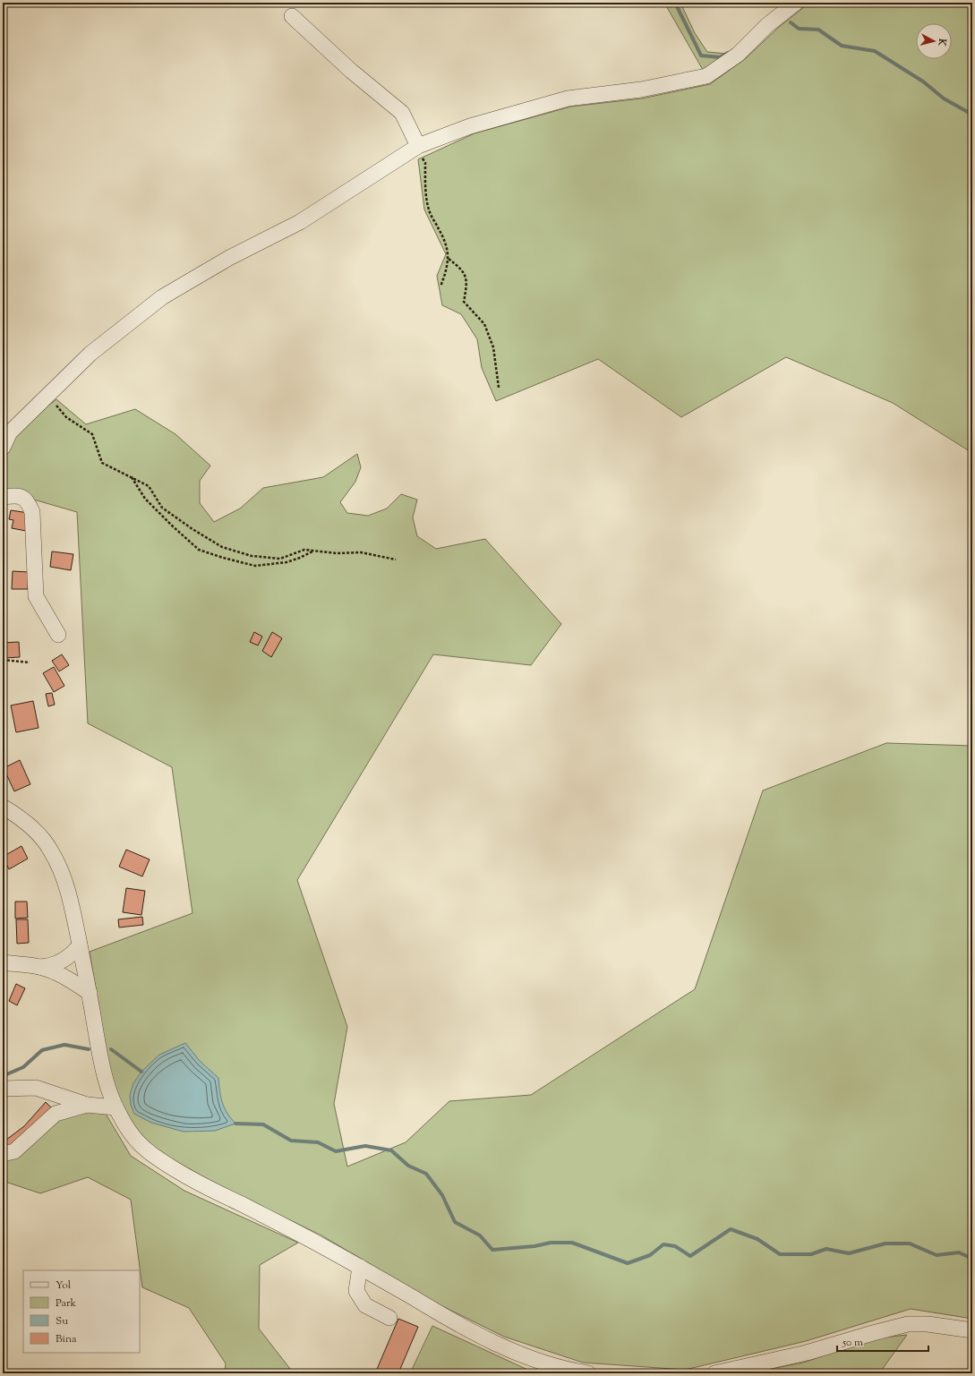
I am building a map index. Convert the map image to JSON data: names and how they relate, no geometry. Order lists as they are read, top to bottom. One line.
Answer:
{"legend":["Yol","Park","Su","Bina"],"scale_bar":"50 m","north":"right"}
